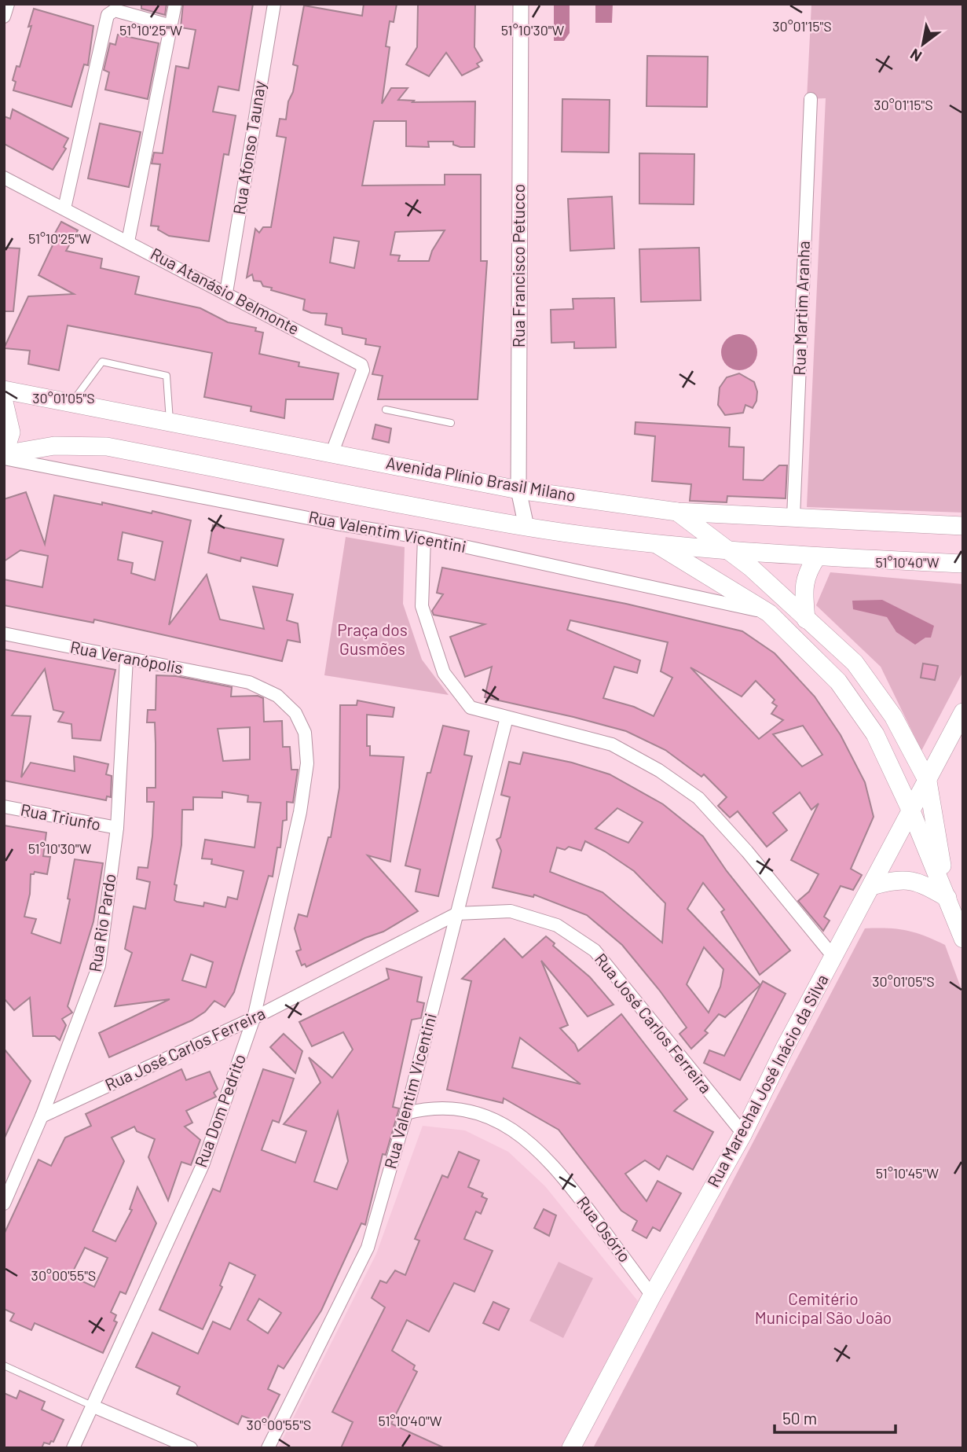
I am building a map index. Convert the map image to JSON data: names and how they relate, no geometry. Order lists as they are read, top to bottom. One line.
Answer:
{"streets":{"main road":["Avenida Plínio Brasil Milano","Rua Marechal José Inácio da Silva"],"street":["Rua Afonso Taunay","Rua Francisco Petucco","Rua Atanásio Belmonte","Rua Martim Aranha","Rua Valentim Vicentini","Rua Veranópolis","Rua Triunfo","Rua Rio Pardo","Rua José Carlos Ferreira","Rua Dom Pedrito","Rua Osório"]},"crossings":[["Rua Afonso Taunay","Rua Atanásio Belmonte"],["Rua Francisco Petucco","Avenida Plínio Brasil Milano"],["Rua Atanásio Belmonte","Avenida Plínio Brasil Milano"],["Rua Martim Aranha","Avenida Plínio Brasil Milano"],["Rua Valentim Vicentini","Rua José Carlos Ferreira"],["Rua Valentim Vicentini","Rua Osório"],["Rua Veranópolis","Rua Rio Pardo"],["Rua Veranópolis","Rua Dom Pedrito"],["Rua Triunfo","Rua Rio Pardo"],["Rua Rio Pardo","Rua José Carlos Ferreira"],["Rua José Carlos Ferreira","Rua Marechal José Inácio da Silva"],["Rua José Carlos Ferreira","Rua Dom Pedrito"],["Rua Marechal José Inácio da Silva","Rua Osório"]],"parks":["Praça dos Gusmões","Cemitério Municipal São João"],"scale_bar":"50 m","north":"bottom left","coordinates":["30°01'15\"S","51°10'25\"W","51°10'30\"W","30°01'05\"S","51°10'40\"W","51°10'45\"W","30°00'55\"S"]}
